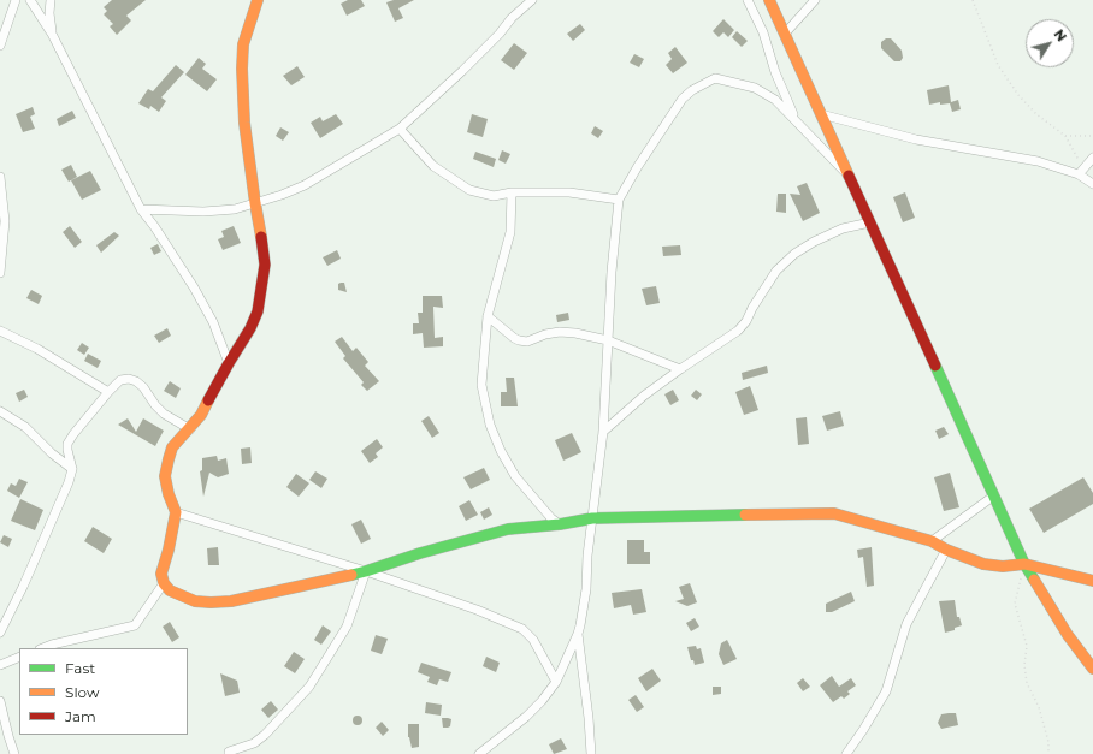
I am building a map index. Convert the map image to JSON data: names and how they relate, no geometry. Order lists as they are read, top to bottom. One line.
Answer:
{"legend":["Fast","Slow","Jam"],"north":"top right"}
